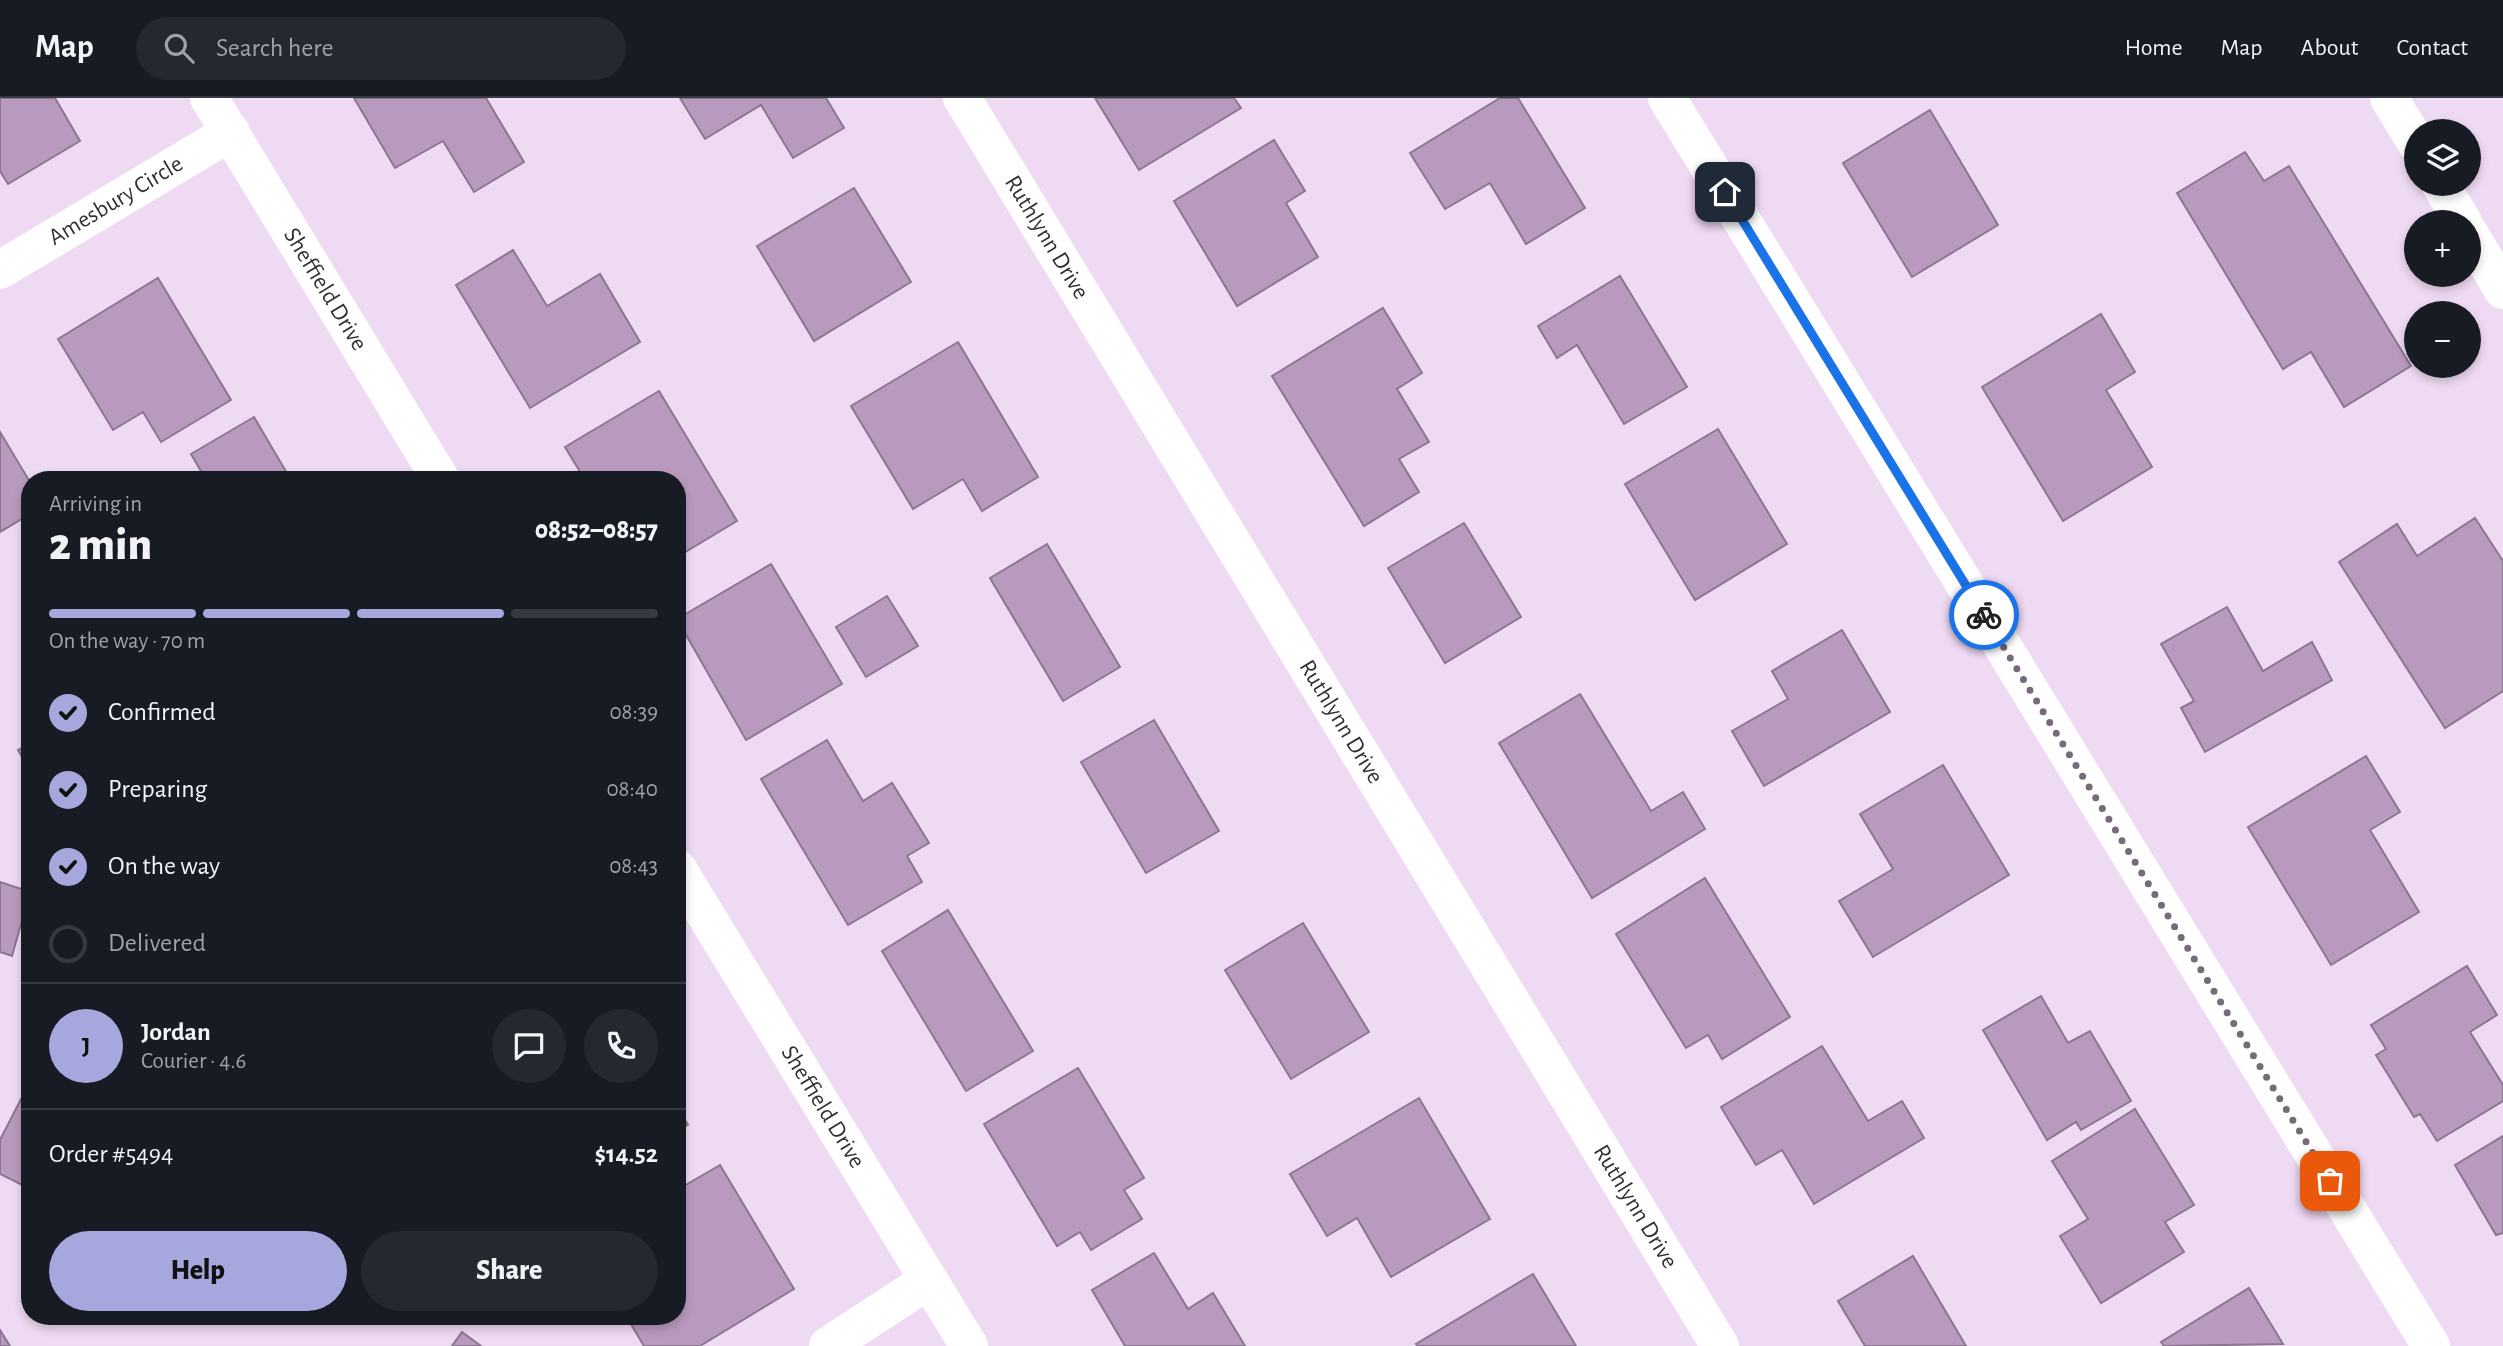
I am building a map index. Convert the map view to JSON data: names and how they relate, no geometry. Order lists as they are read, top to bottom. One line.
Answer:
{"streets":{"street":["Amesbury Circle","Ruthlynn Drive","Sheffield Drive"]},"crossings":[["Amesbury Circle","Sheffield Drive"]],"page":{"header":"Map","search":"Search here","nav":["Home","Map","About","Contact"],"map_buttons":["+","−"],"heading":["2 min","Arriving in","08:52–08:57"],"panel":["Jordan","Courier · 4.6","Order #5494","$14.52"],"bar":"On the way · 70 m","list":[["Confirmed","08:39"],["Preparing","08:40"],["On the way","08:43"],"Delivered"],"round":"J","buttons":["Help","Share"]}}
